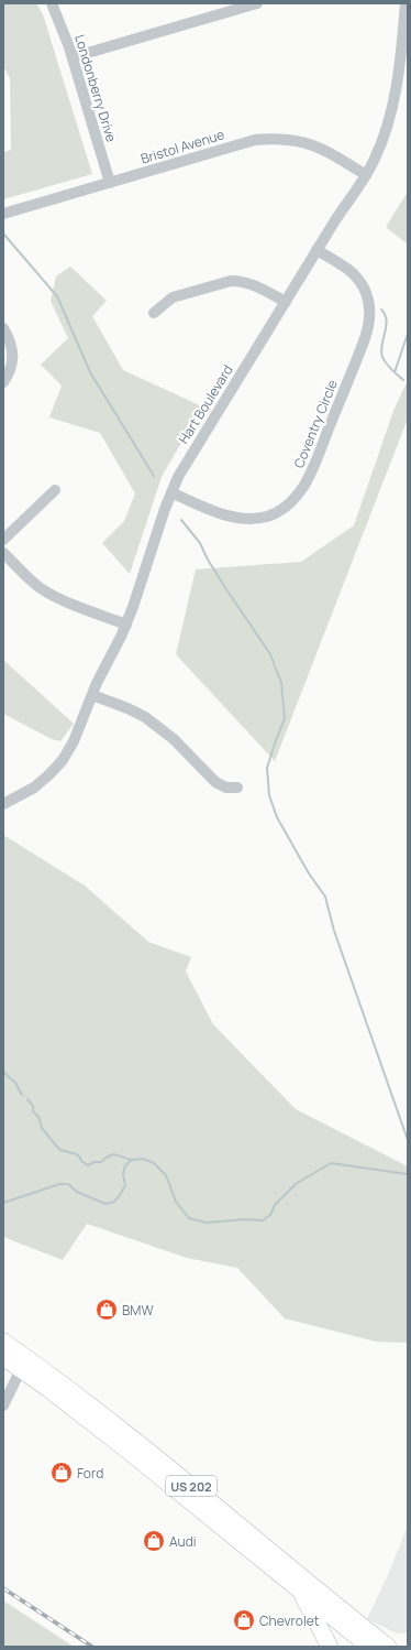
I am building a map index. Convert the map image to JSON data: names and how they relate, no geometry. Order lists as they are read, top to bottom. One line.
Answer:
{"streets":{"highway":["US 202"],"street":["Londonberry Drive","Bristol Avenue","Hart Boulevard","Coventry Circle"]},"crossings":[["Londonberry Drive","Bristol Avenue"],["Bristol Avenue","Hart Boulevard"],["Hart Boulevard","Coventry Circle"]],"places":{"shop":["BMW","Ford","Audi","Chevrolet"]}}
